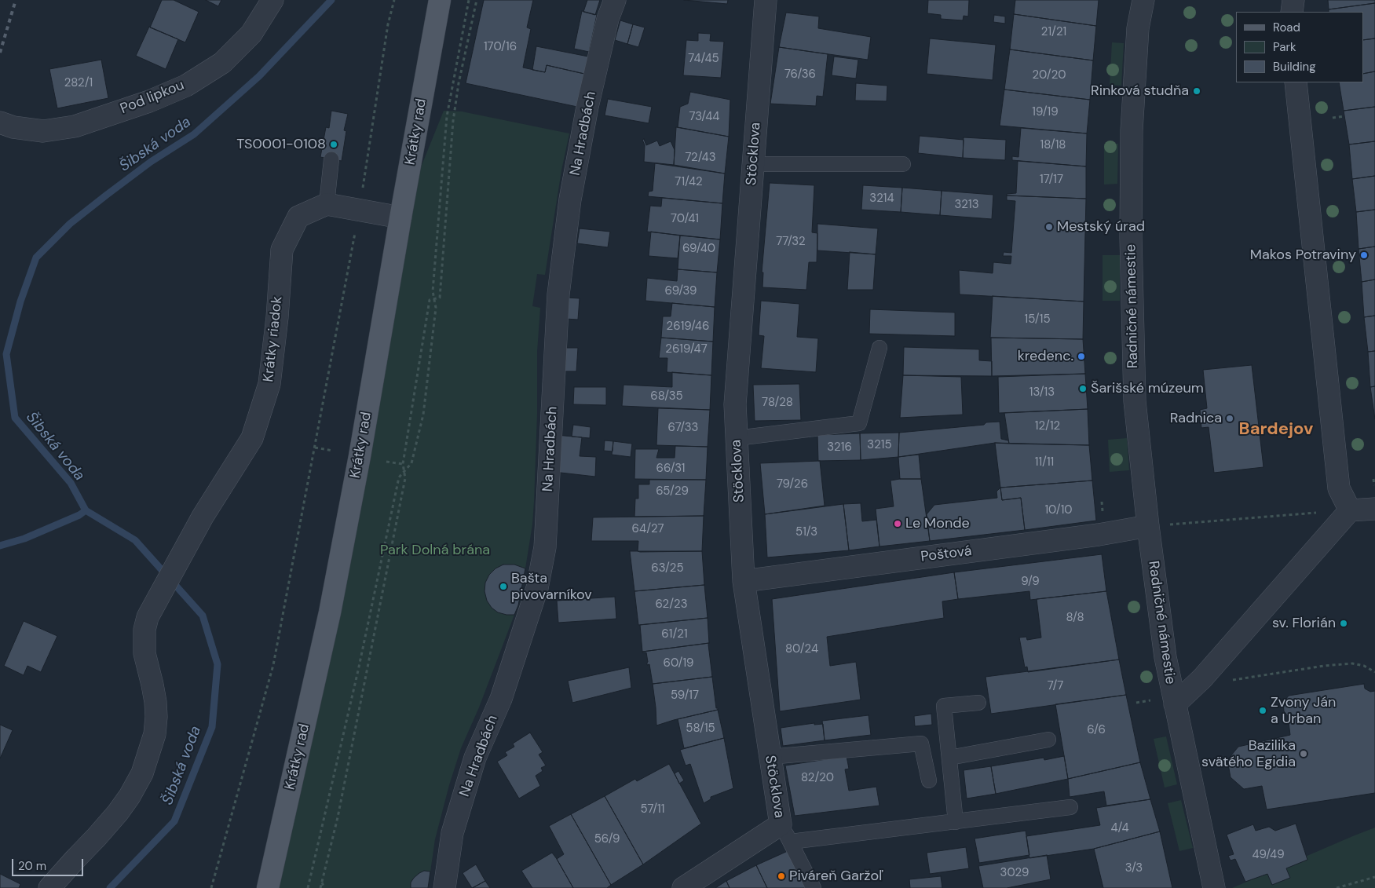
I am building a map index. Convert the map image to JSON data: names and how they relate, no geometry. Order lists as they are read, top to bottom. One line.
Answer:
{"streets":{"main road":["Krátky rad"],"street":["Pod lipkou","Na Hradbách","Stöcklova","Radničné námestie","Krátky riadok","Poštová"]},"crossings":[["Stöcklova","Poštová"],["Radničné námestie","Poštová"]],"districts":["Bardejov"],"water":["Šibská voda"],"parks":["Park Dolná brána"],"places":["Rinková studňa","TS0001-0108","Mestský úrad","Makos Potraviny","kredenc.","Šarišské múzeum","Radnica","Le Monde","Bašta pivovarníkov","sv. Florián","Zvony Ján a Urban","Bazilika svätého Egidia","Piváreň Garžoľ"],"house_numbers":["21/21","170/16","74/45","76/36","20/20","282/1","19/19","73/44","18/18","72/43","17/17","71/42","3214","3213","70/41","77/32","69/40","69/39","15/15","2619/46","2619/47","13/13","68/35","78/28","12/12","67/33","3215","3216","11/11","66/31","79/26","65/29","10/10","64/27","51/3","63/25","9/9","62/23","8/8","61/21","80/24","60/19","7/7","59/17","58/15","6/6","82/20","57/11","4/4","56/9","49/49","3/3","3029"],"legend":["Road","Park","Building"],"scale_bar":"20 m"}
